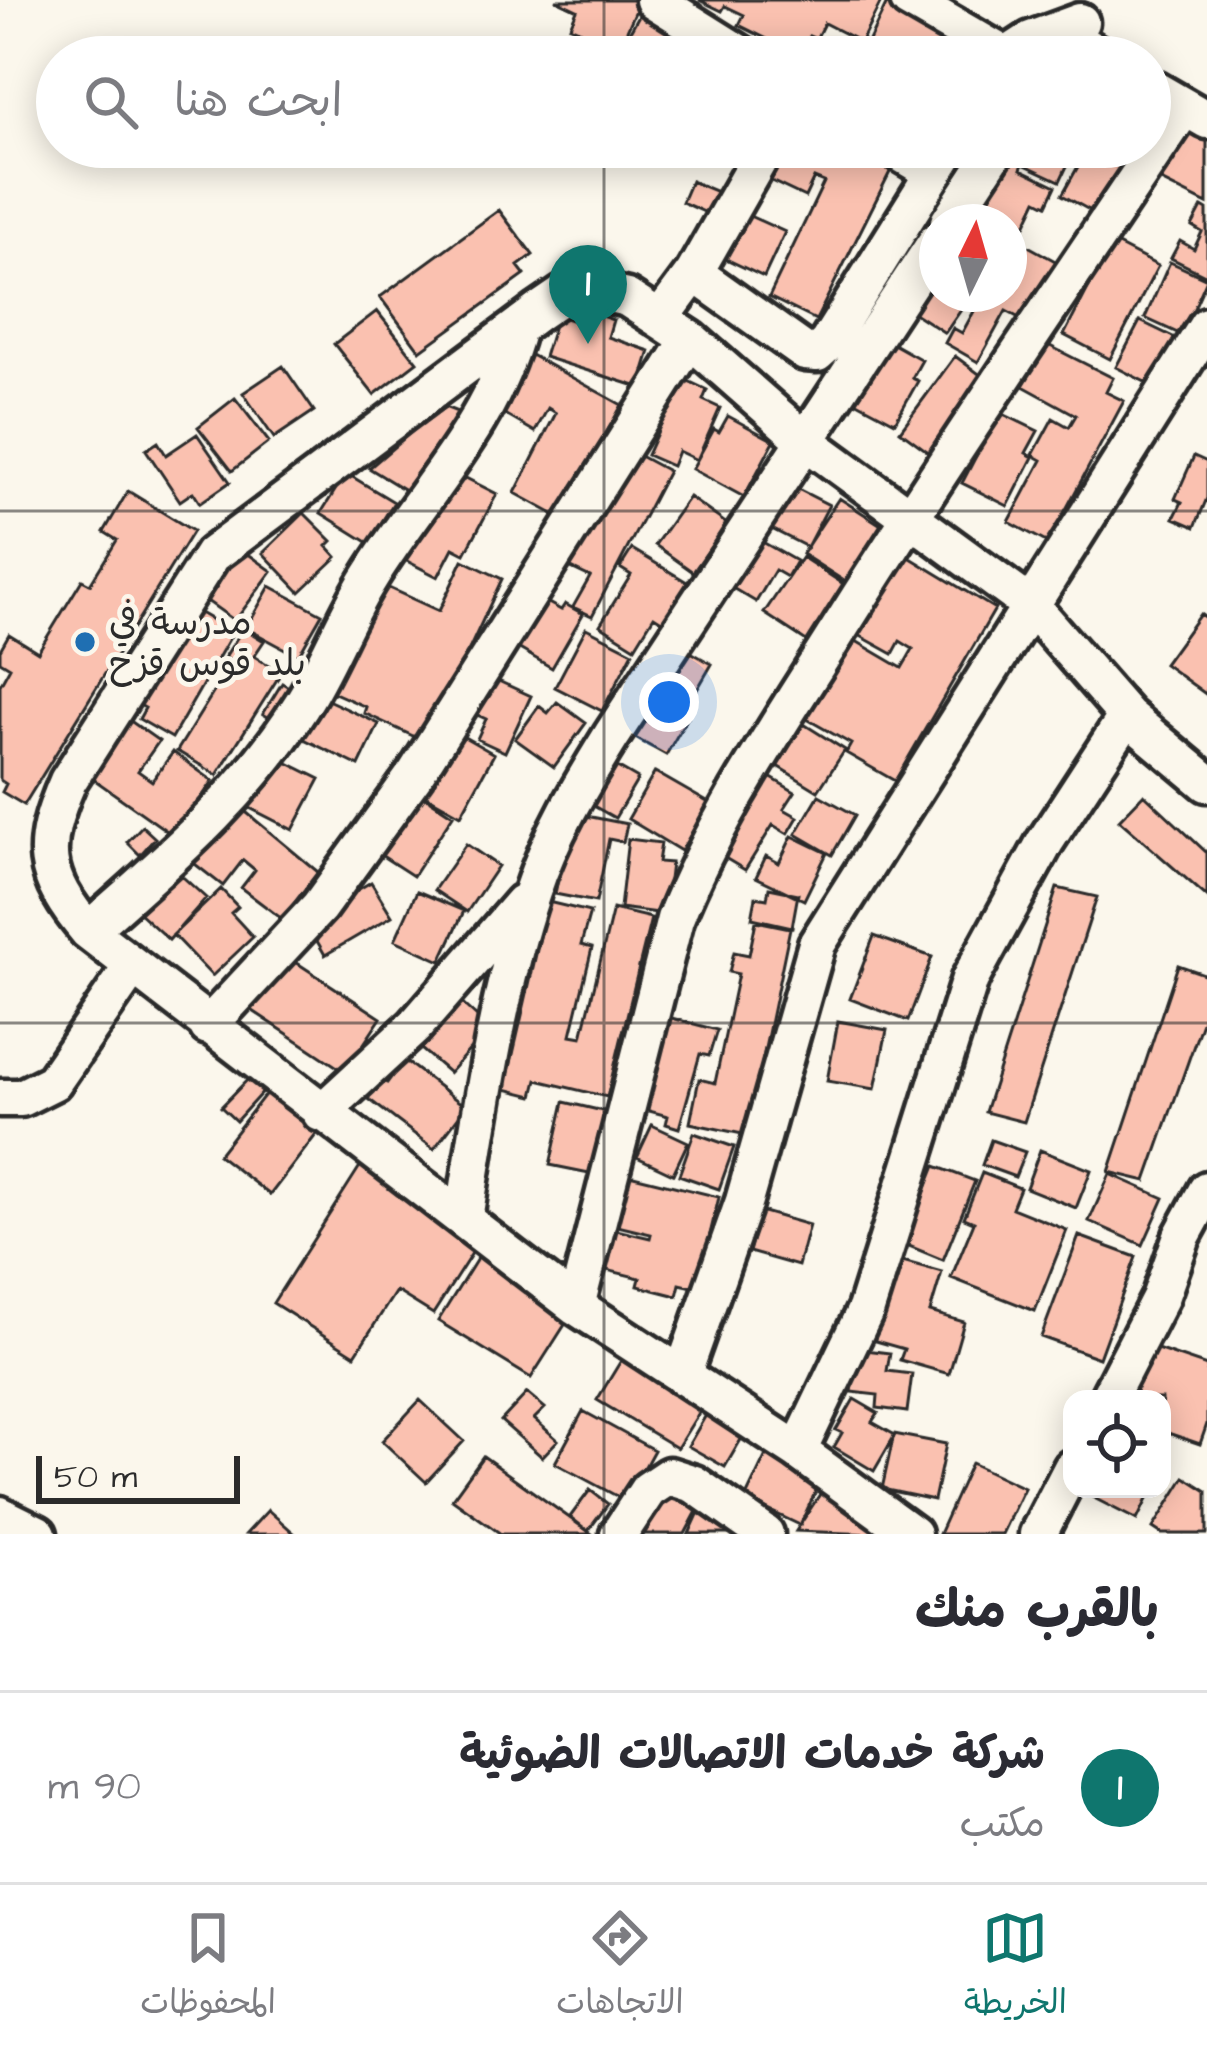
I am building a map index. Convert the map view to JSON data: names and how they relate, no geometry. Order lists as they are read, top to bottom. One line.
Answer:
{"places":["مدرسة في بلد قوس قزح"],"scale_bar":"50 m","north":"top","page":{"search":"ابحث هنا","pins":"1","scale":"50 m","heading":"بالقرب منك","list":[{"mark":"1","name":"شركة خدمات الاتصالات الضوئية","note":"مكتب","value":"90 m"}],"nav":["الخريطة","الاتجاهات","المحفوظات"]}}
